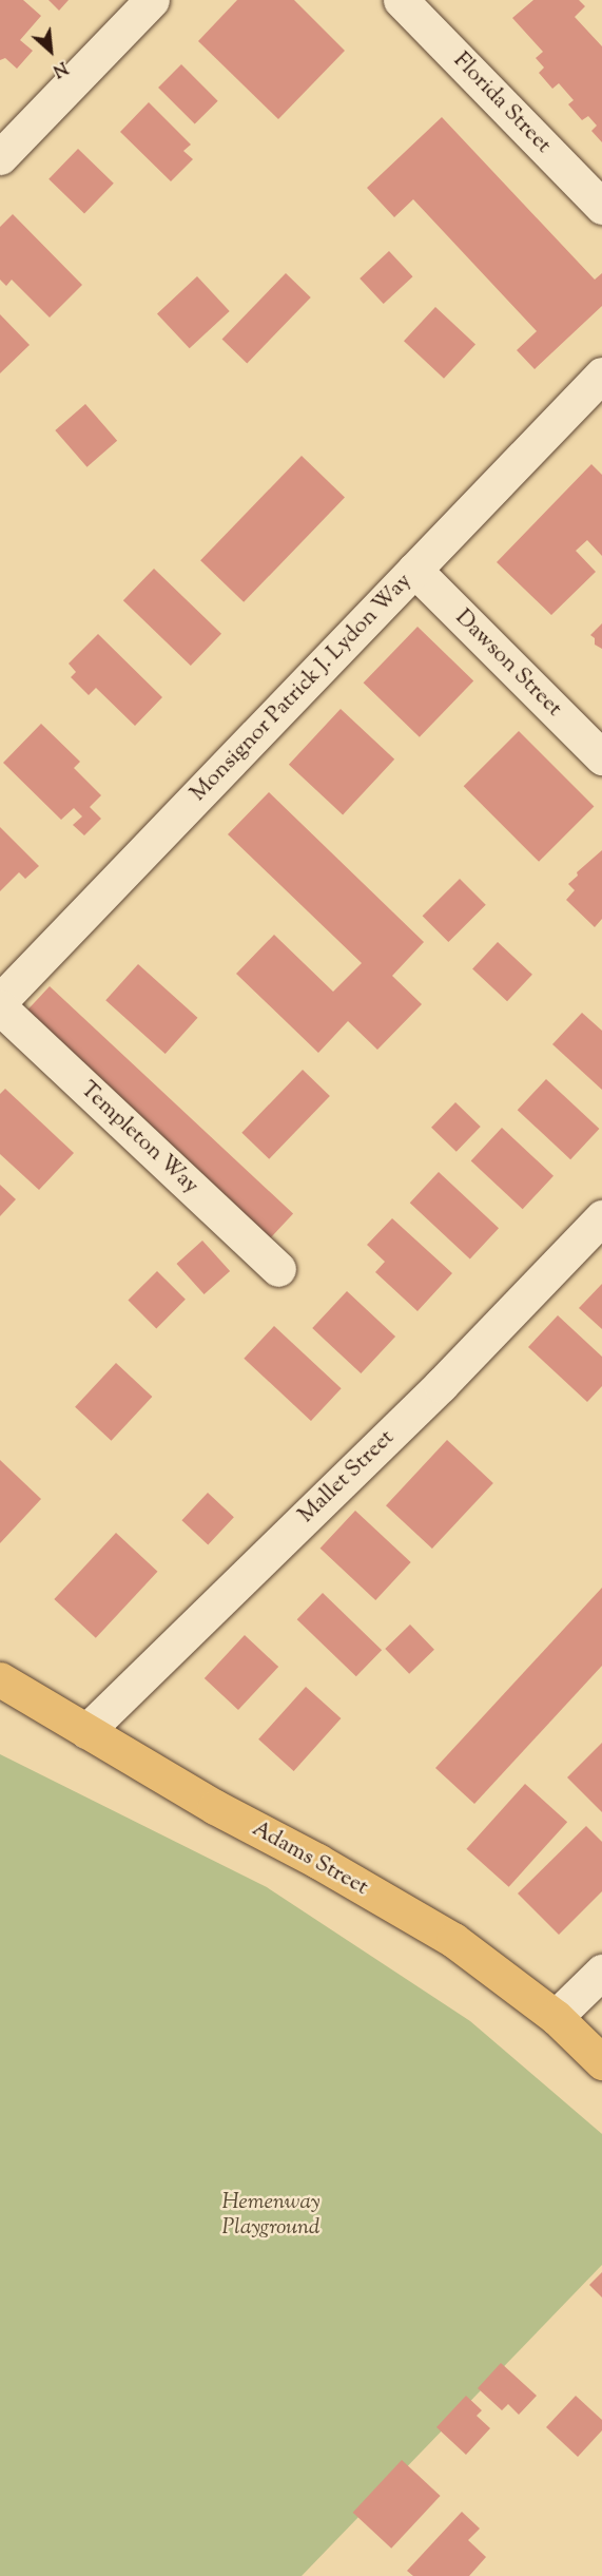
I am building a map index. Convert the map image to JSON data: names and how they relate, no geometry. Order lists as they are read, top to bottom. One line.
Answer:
{"streets":{"main road":["Adams Street"],"street":["Florida Street","Dawson Street","Monsignor Patrick J. Lydon Way","Templeton Way","Mallet Street"]},"crossings":[["Dawson Street","Monsignor Patrick J. Lydon Way"],["Mallet Street","Adams Street"]],"parks":["Hemenway Playground"],"north":"bottom right"}
